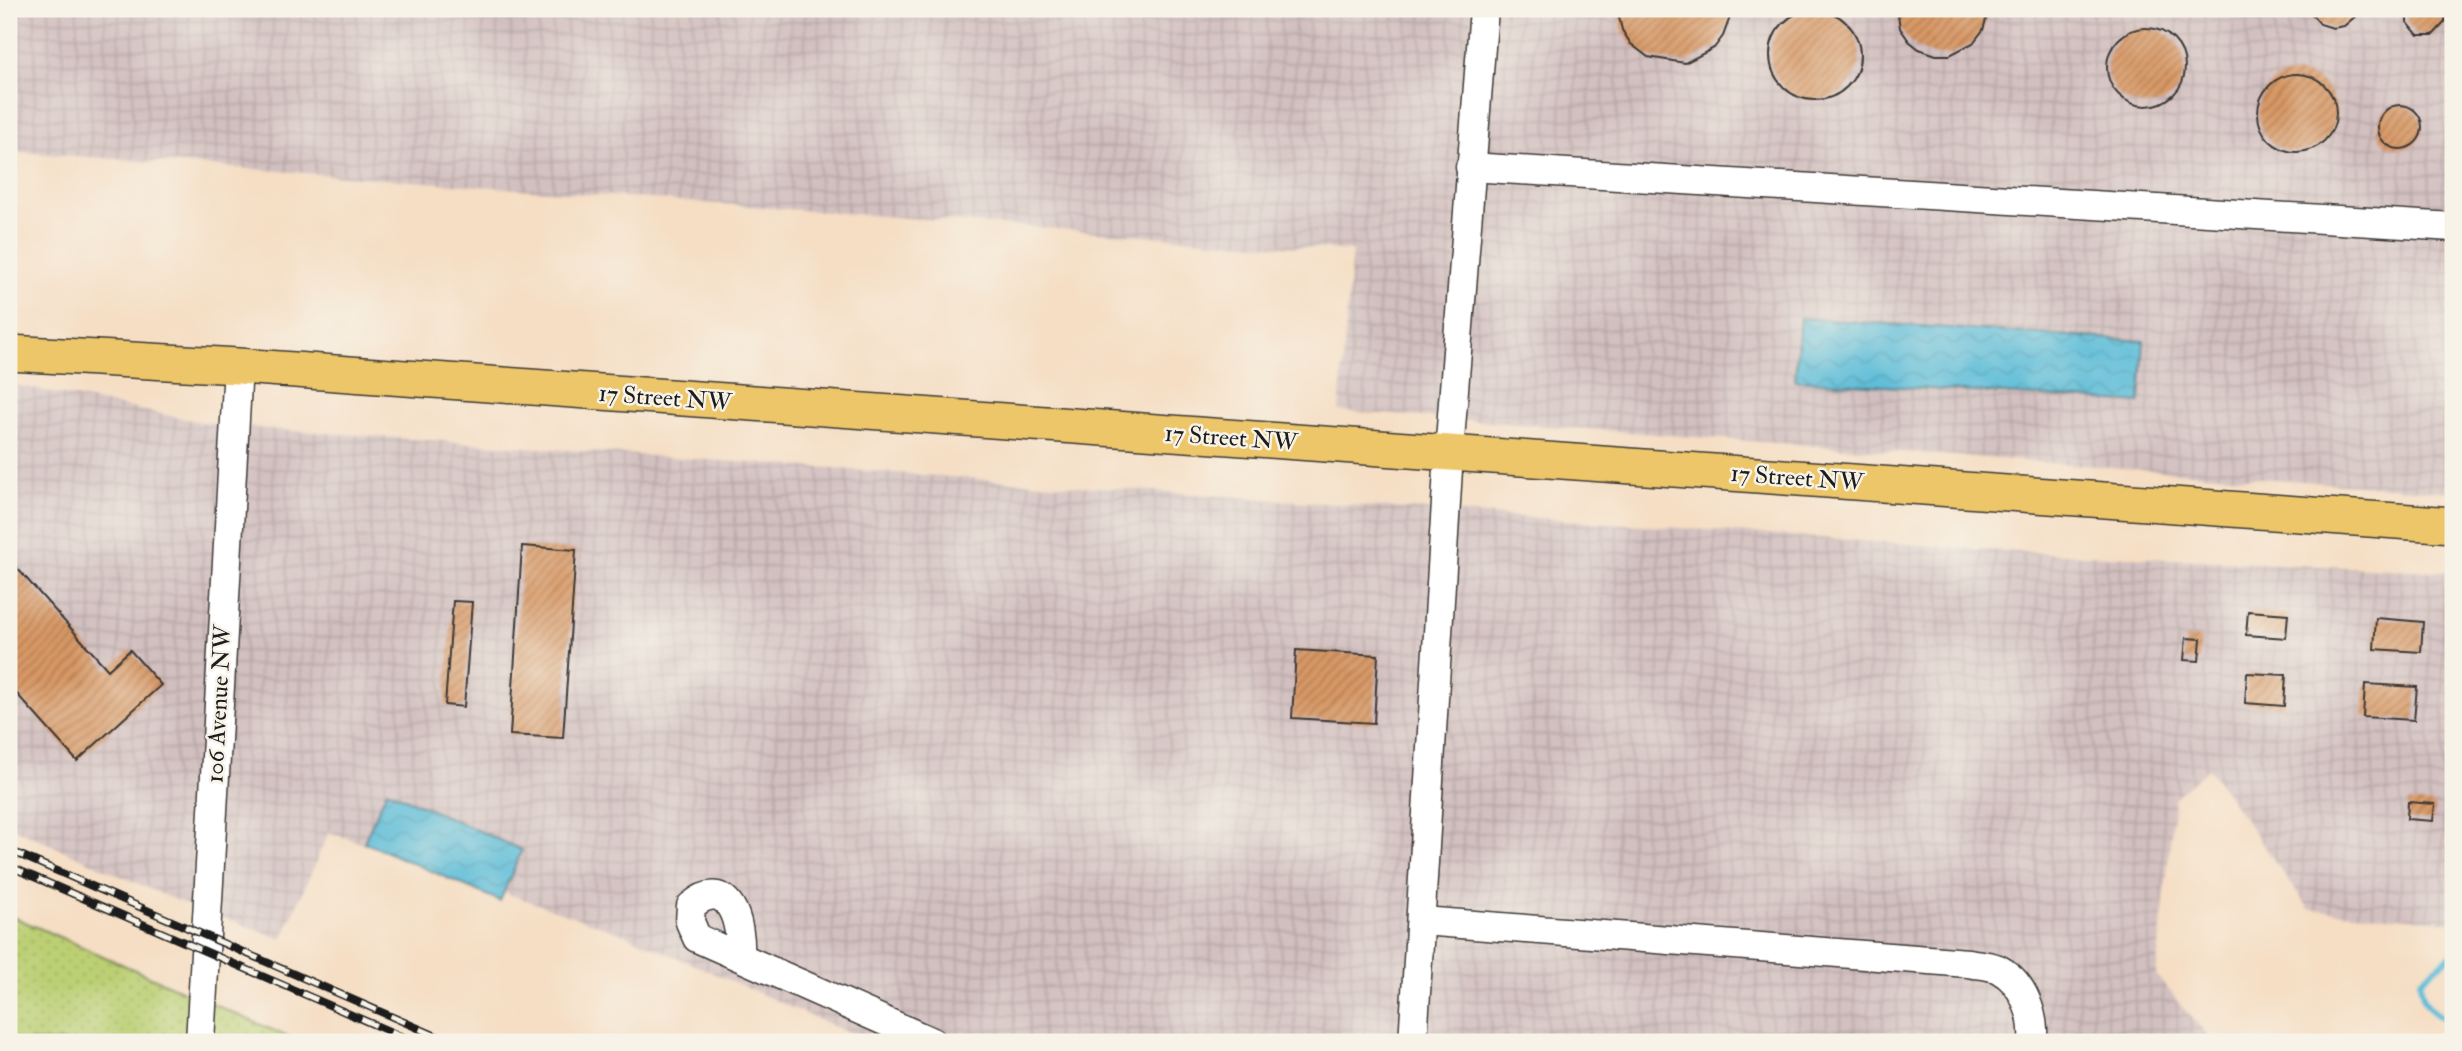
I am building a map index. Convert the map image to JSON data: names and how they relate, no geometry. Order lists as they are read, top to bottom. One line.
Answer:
{"streets":{"main road":["17 Street NW"],"street":["106 Avenue NW"]},"crossings":[["17 Street NW","106 Avenue NW"]]}
